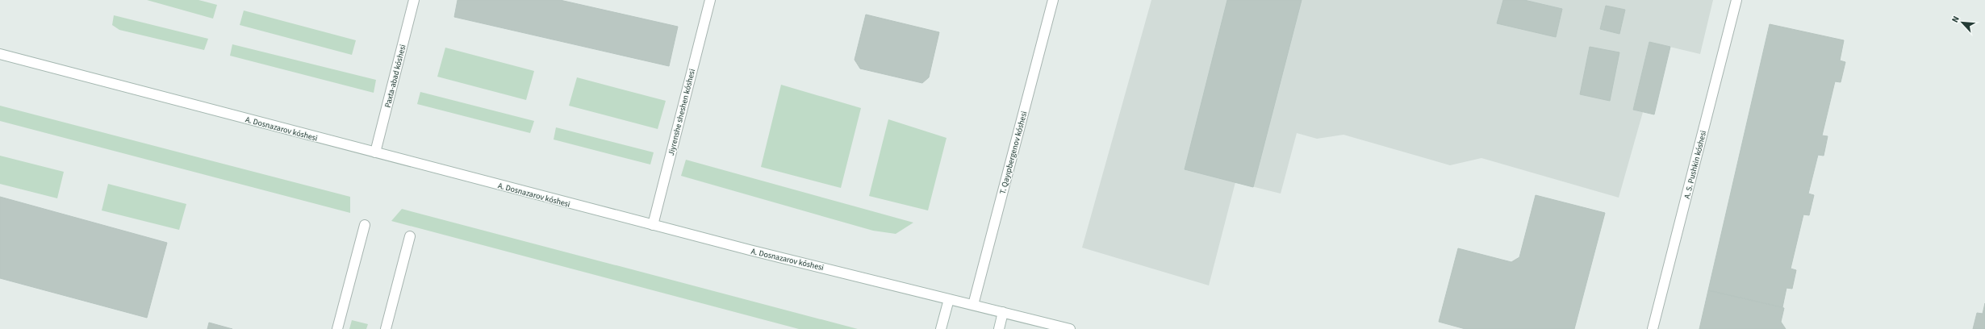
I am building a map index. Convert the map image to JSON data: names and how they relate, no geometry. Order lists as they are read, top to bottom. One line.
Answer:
{"streets":{"street":["Paxta-abad kóshesi","Jiyrenshe sheshen kóshesi","A. Dosnazarov kóshesi","T. Qayıpbergenov kóshesi","A. S. Pushkin kóshesi"]},"crossings":[["Paxta-abad kóshesi","A. Dosnazarov kóshesi"],["Jiyrenshe sheshen kóshesi","A. Dosnazarov kóshesi"],["A. Dosnazarov kóshesi","T. Qayıpbergenov kóshesi"]],"north":"top left"}
